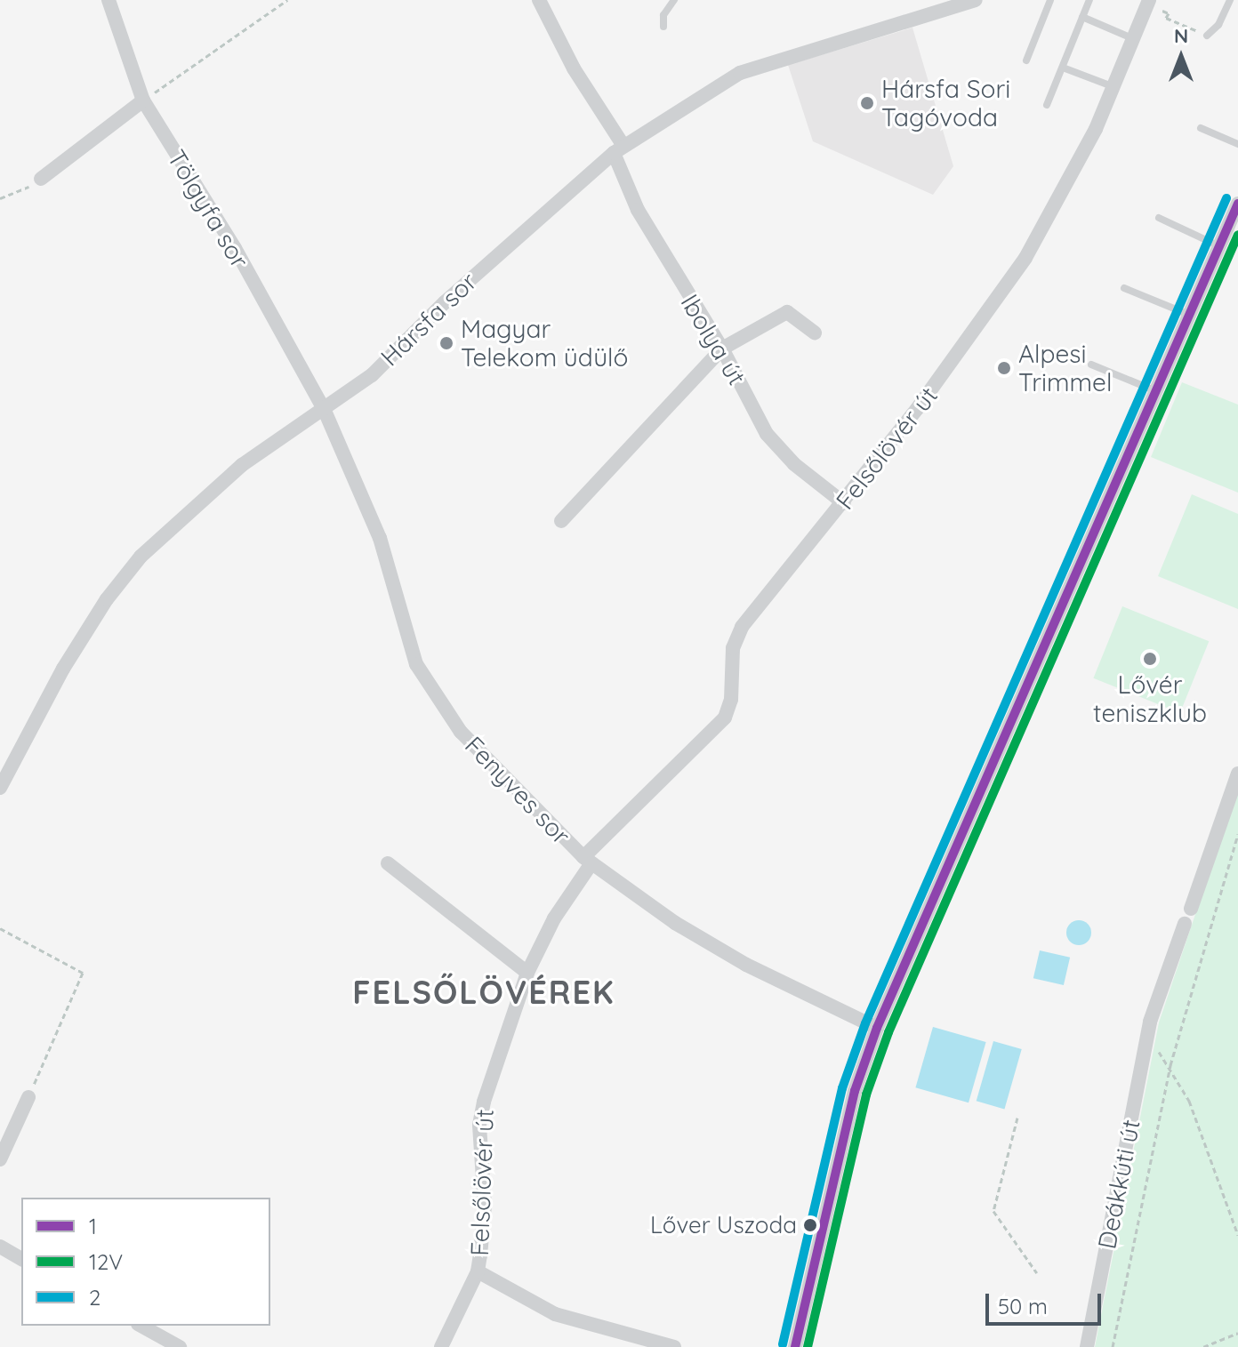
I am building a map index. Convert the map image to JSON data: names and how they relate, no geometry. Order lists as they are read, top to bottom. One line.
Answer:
{"streets":{"street":["Tölgyfa sor","Hársfa sor","Ibolya út","Felsőlövér út","Fenyves sor","Deákkúti út"]},"crossings":[["Tölgyfa sor","Hársfa sor"],["Tölgyfa sor","Fenyves sor"],["Hársfa sor","Ibolya út"],["Hársfa sor","Fenyves sor"],["Ibolya út","Felsőlövér út"],["Felsőlövér út","Fenyves sor"]],"districts":["FELSŐLÖVÉREK"],"places":["Hársfa Sori Tagóvoda","Magyar Telekom üdülő","Alpesi Trimmel","Lővér teniszklub","Lőver Uszoda"],"lines":["transit line 2","transit line 1","transit line 12V"],"legend":["1","12V","2"],"scale_bar":"50 m","north":"top"}
